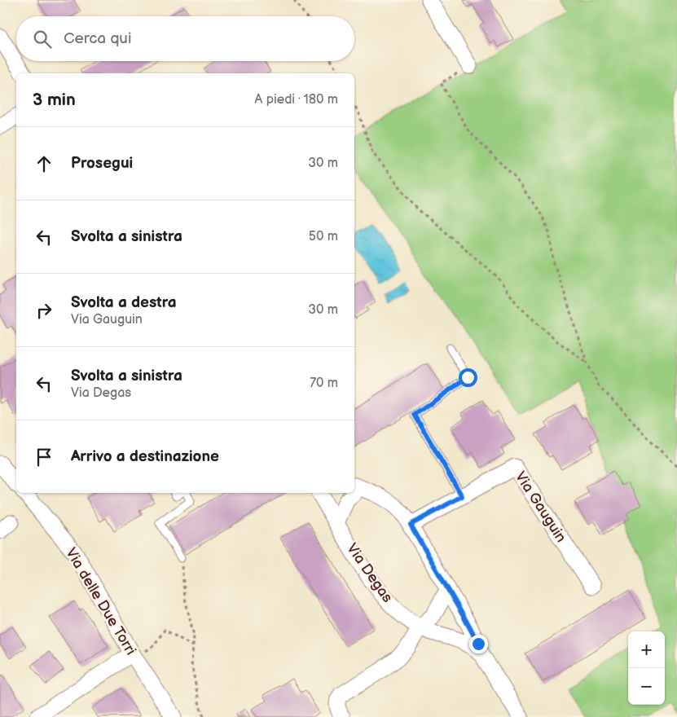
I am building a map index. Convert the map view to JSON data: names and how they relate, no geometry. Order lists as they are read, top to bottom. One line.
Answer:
{"streets":{"street":["Via Gauguin","Via Degas","Via delle Due Torri"]},"crossings":[["Via Gauguin","Via Degas"]],"page":{"search":"Cerca qui","heading":["3 min","A piedi · 180 m"],"list":[["Prosegui","30 m"],["Svolta a sinistra","50 m"],["Svolta a destra","Via Gauguin","30 m"],["Svolta a sinistra","Via Degas","70 m"],"Arrivo a destinazione"],"map_buttons":["+","−"]}}
